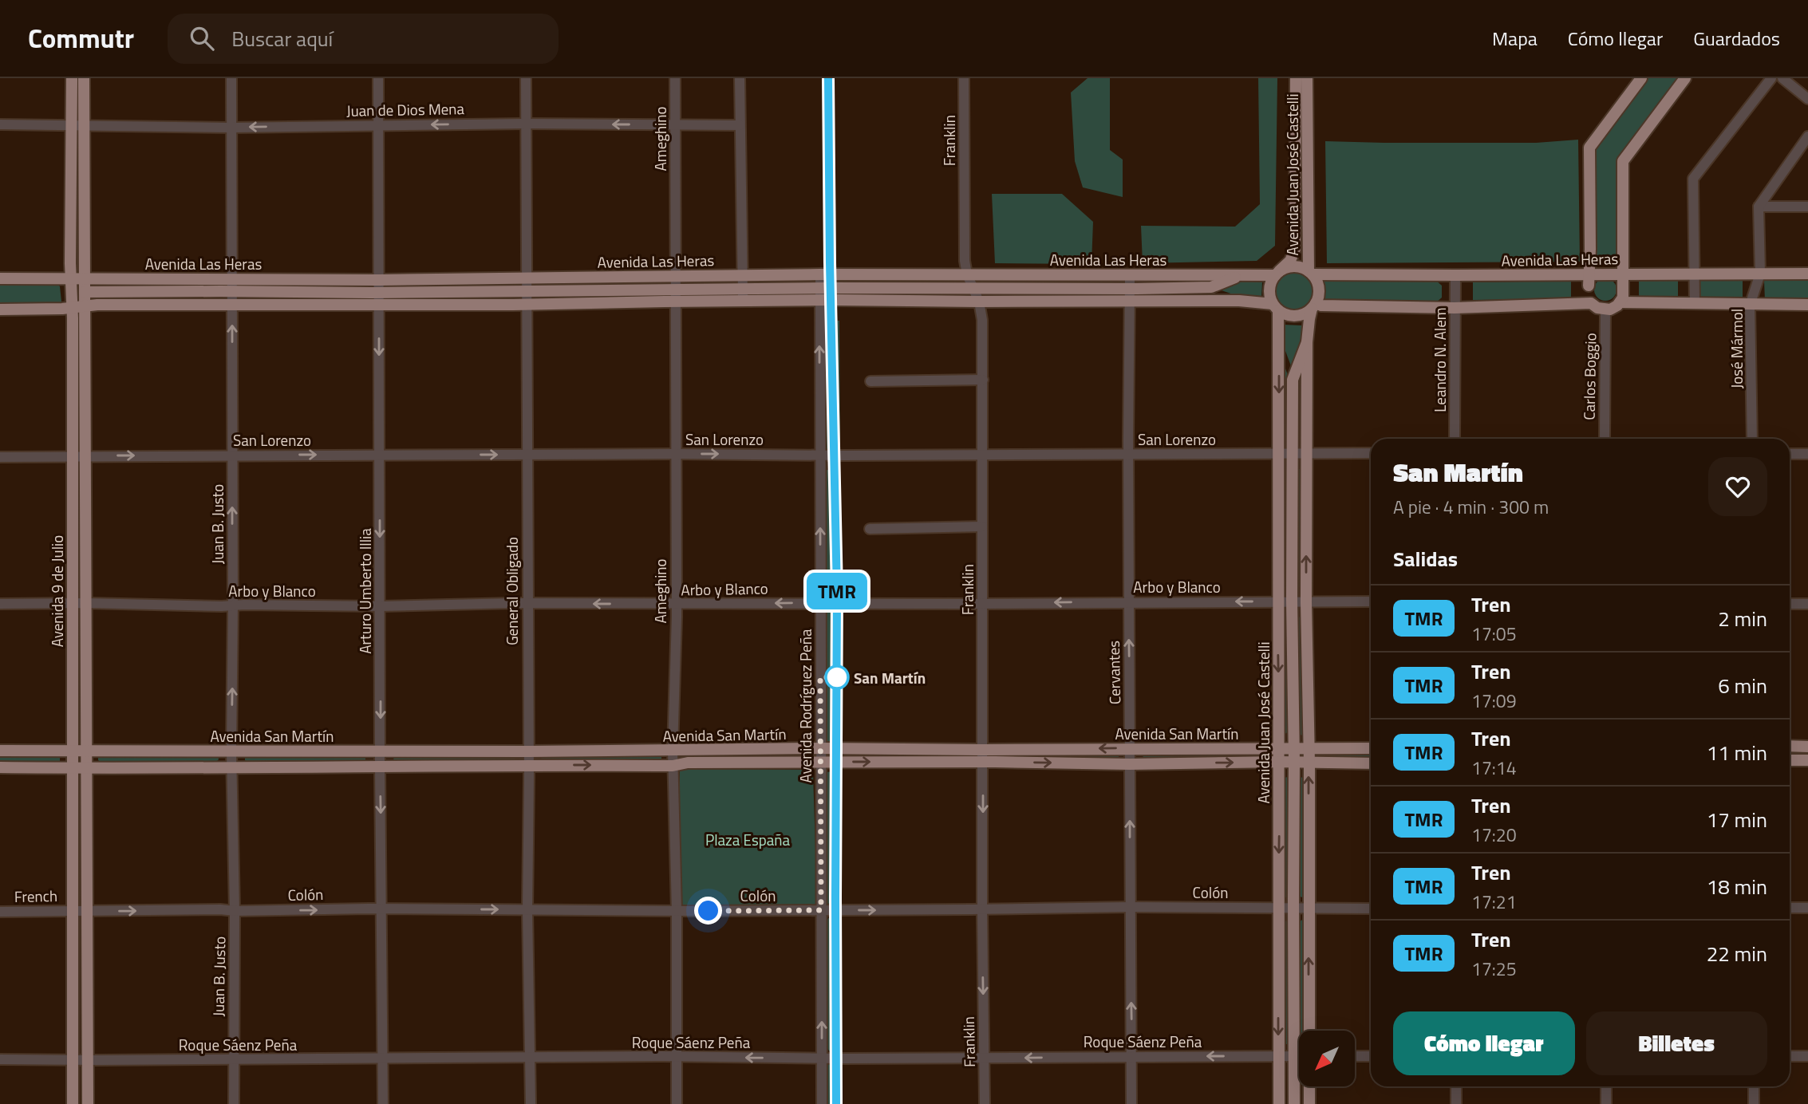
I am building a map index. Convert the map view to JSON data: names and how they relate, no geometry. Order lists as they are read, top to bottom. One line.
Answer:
{"streets":{"main road":["Avenida Juan José Castelli","Avenida Las Heras","Avenida 9 de Julio","Avenida San Martín"],"street":["Juan de Dios Mena","Ameghino","Franklin","José Mármol","Leandro N. Alem","Carlos Boggio","San Lorenzo","Juan B. Justo","Arbo y Blanco","Arturo Umberto Illia","General Obligado","Cervantes","Avenida Rodríguez Peña","Colón","French","Roque Sáenz Peña"]},"crossings":[["Juan de Dios Mena","Ameghino"],["Juan de Dios Mena","Juan B. Justo"],["Juan de Dios Mena","Avenida 9 de Julio"],["Juan de Dios Mena","Arturo Umberto Illia"],["Juan de Dios Mena","General Obligado"],["Ameghino","Avenida Las Heras"],["Ameghino","San Lorenzo"],["Ameghino","Arbo y Blanco"],["Ameghino","Avenida San Martín"],["Ameghino","Colón"],["Ameghino","Roque Sáenz Peña"],["Franklin","Avenida Las Heras"],["Franklin","San Lorenzo"],["Franklin","Arbo y Blanco"],["Franklin","Avenida San Martín"],["Franklin","Colón"],["Franklin","Roque Sáenz Peña"],["Avenida Juan José Castelli","Avenida Las Heras"],["Avenida Juan José Castelli","San Lorenzo"],["Avenida Juan José Castelli","Arbo y Blanco"],["Avenida Juan José Castelli","Avenida San Martín"],["Avenida Juan José Castelli","Colón"],["Avenida Juan José Castelli","Roque Sáenz Peña"],["Avenida Las Heras","José Mármol"],["Avenida Las Heras","Leandro N. Alem"],["Avenida Las Heras","Carlos Boggio"],["Avenida Las Heras","Juan B. Justo"],["Avenida Las Heras","Avenida 9 de Julio"],["Avenida Las Heras","Arturo Umberto Illia"],["Avenida Las Heras","General Obligado"],["Avenida Las Heras","Cervantes"],["Avenida Las Heras","Avenida Rodríguez Peña"],["San Lorenzo","Juan B. Justo"],["San Lorenzo","Avenida 9 de Julio"],["San Lorenzo","Arturo Umberto Illia"],["San Lorenzo","General Obligado"],["San Lorenzo","Cervantes"],["San Lorenzo","Avenida Rodríguez Peña"],["Juan B. Justo","Arbo y Blanco"],["Juan B. Justo","Avenida San Martín"],["Juan B. Justo","Colón"],["Juan B. Justo","Roque Sáenz Peña"],["Arbo y Blanco","Avenida 9 de Julio"],["Arbo y Blanco","Arturo Umberto Illia"],["Arbo y Blanco","General Obligado"],["Arbo y Blanco","Cervantes"],["Arbo y Blanco","Avenida Rodríguez Peña"],["Avenida 9 de Julio","Avenida San Martín"],["Avenida 9 de Julio","Colón"],["Avenida 9 de Julio","French"],["Avenida 9 de Julio","Roque Sáenz Peña"],["Arturo Umberto Illia","Avenida San Martín"],["Arturo Umberto Illia","Colón"],["Arturo Umberto Illia","Roque Sáenz Peña"],["General Obligado","Avenida San Martín"],["General Obligado","Colón"],["General Obligado","Roque Sáenz Peña"],["Cervantes","Avenida San Martín"],["Cervantes","Colón"],["Cervantes","Roque Sáenz Peña"],["Avenida Rodríguez Peña","Avenida San Martín"],["Avenida Rodríguez Peña","Colón"],["Avenida Rodríguez Peña","Roque Sáenz Peña"],["Colón","French"]],"one_way":["Juan de Dios Mena","San Lorenzo","Juan B. Justo","Arbo y Blanco","Arturo Umberto Illia","Cervantes","Avenida Rodríguez Peña","Colón"],"parks":["Plaza España"],"places":["San Martín"],"north":"bottom left","page":{"header":"Commutr","search":"Buscar aquí","nav":["Mapa","Cómo llegar","Guardados"],"on_map":"TMR","heading":[["San Martín","A pie · 4 min · 300 m"],"Salidas"],"list":[{"mark":"TMR","name":"Tren","note":"17:05","value":"2 min"},{"mark":"TMR","name":"Tren","note":"17:09","value":"6 min"},{"mark":"TMR","name":"Tren","note":"17:14","value":"11 min"},{"mark":"TMR","name":"Tren","note":"17:20","value":"17 min"},{"mark":"TMR","name":"Tren","note":"17:21","value":"18 min"},{"mark":"TMR","name":"Tren","note":"17:25","value":"22 min"}],"buttons":["Cómo llegar","Billetes"]}}
